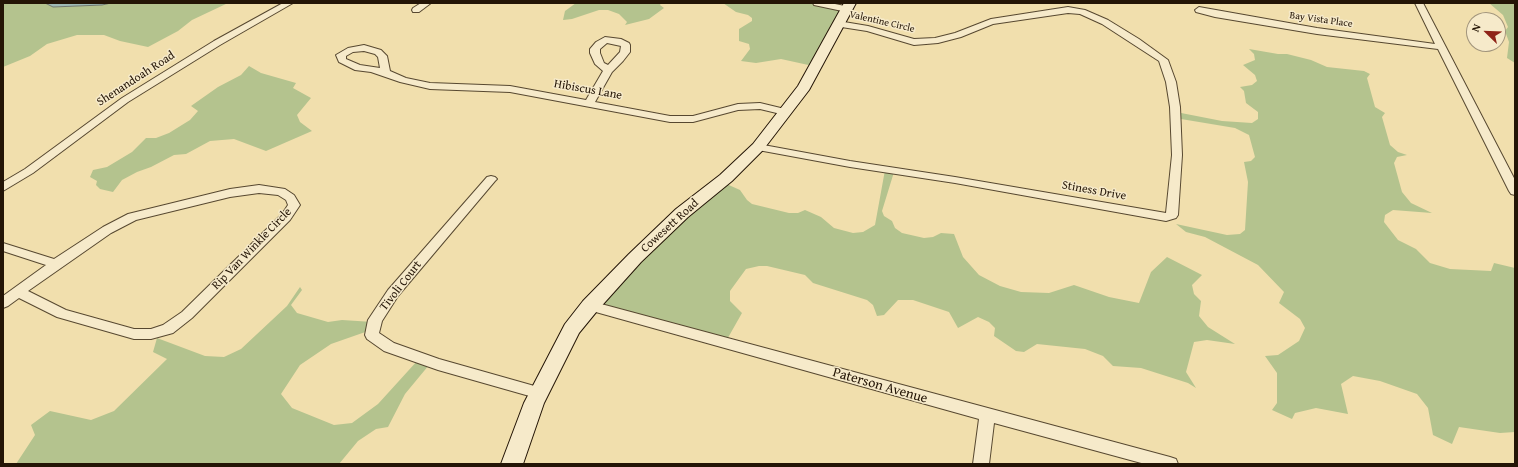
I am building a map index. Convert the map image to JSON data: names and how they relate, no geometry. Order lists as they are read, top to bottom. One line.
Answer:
{"streets":{"main road":["Cowesett Road"],"street":["Bay Vista Place","Valentine Circle","Shenandoah Road","Hibiscus Lane","Stiness Drive","Rip Van Winkle Circle","Tivoli Court","Paterson Avenue"]},"crossings":[["Valentine Circle","Stiness Drive"],["Valentine Circle","Cowesett Road"],["Hibiscus Lane","Cowesett Road"],["Stiness Drive","Cowesett Road"],["Cowesett Road","Tivoli Court"],["Cowesett Road","Paterson Avenue"]],"north":"top left"}
